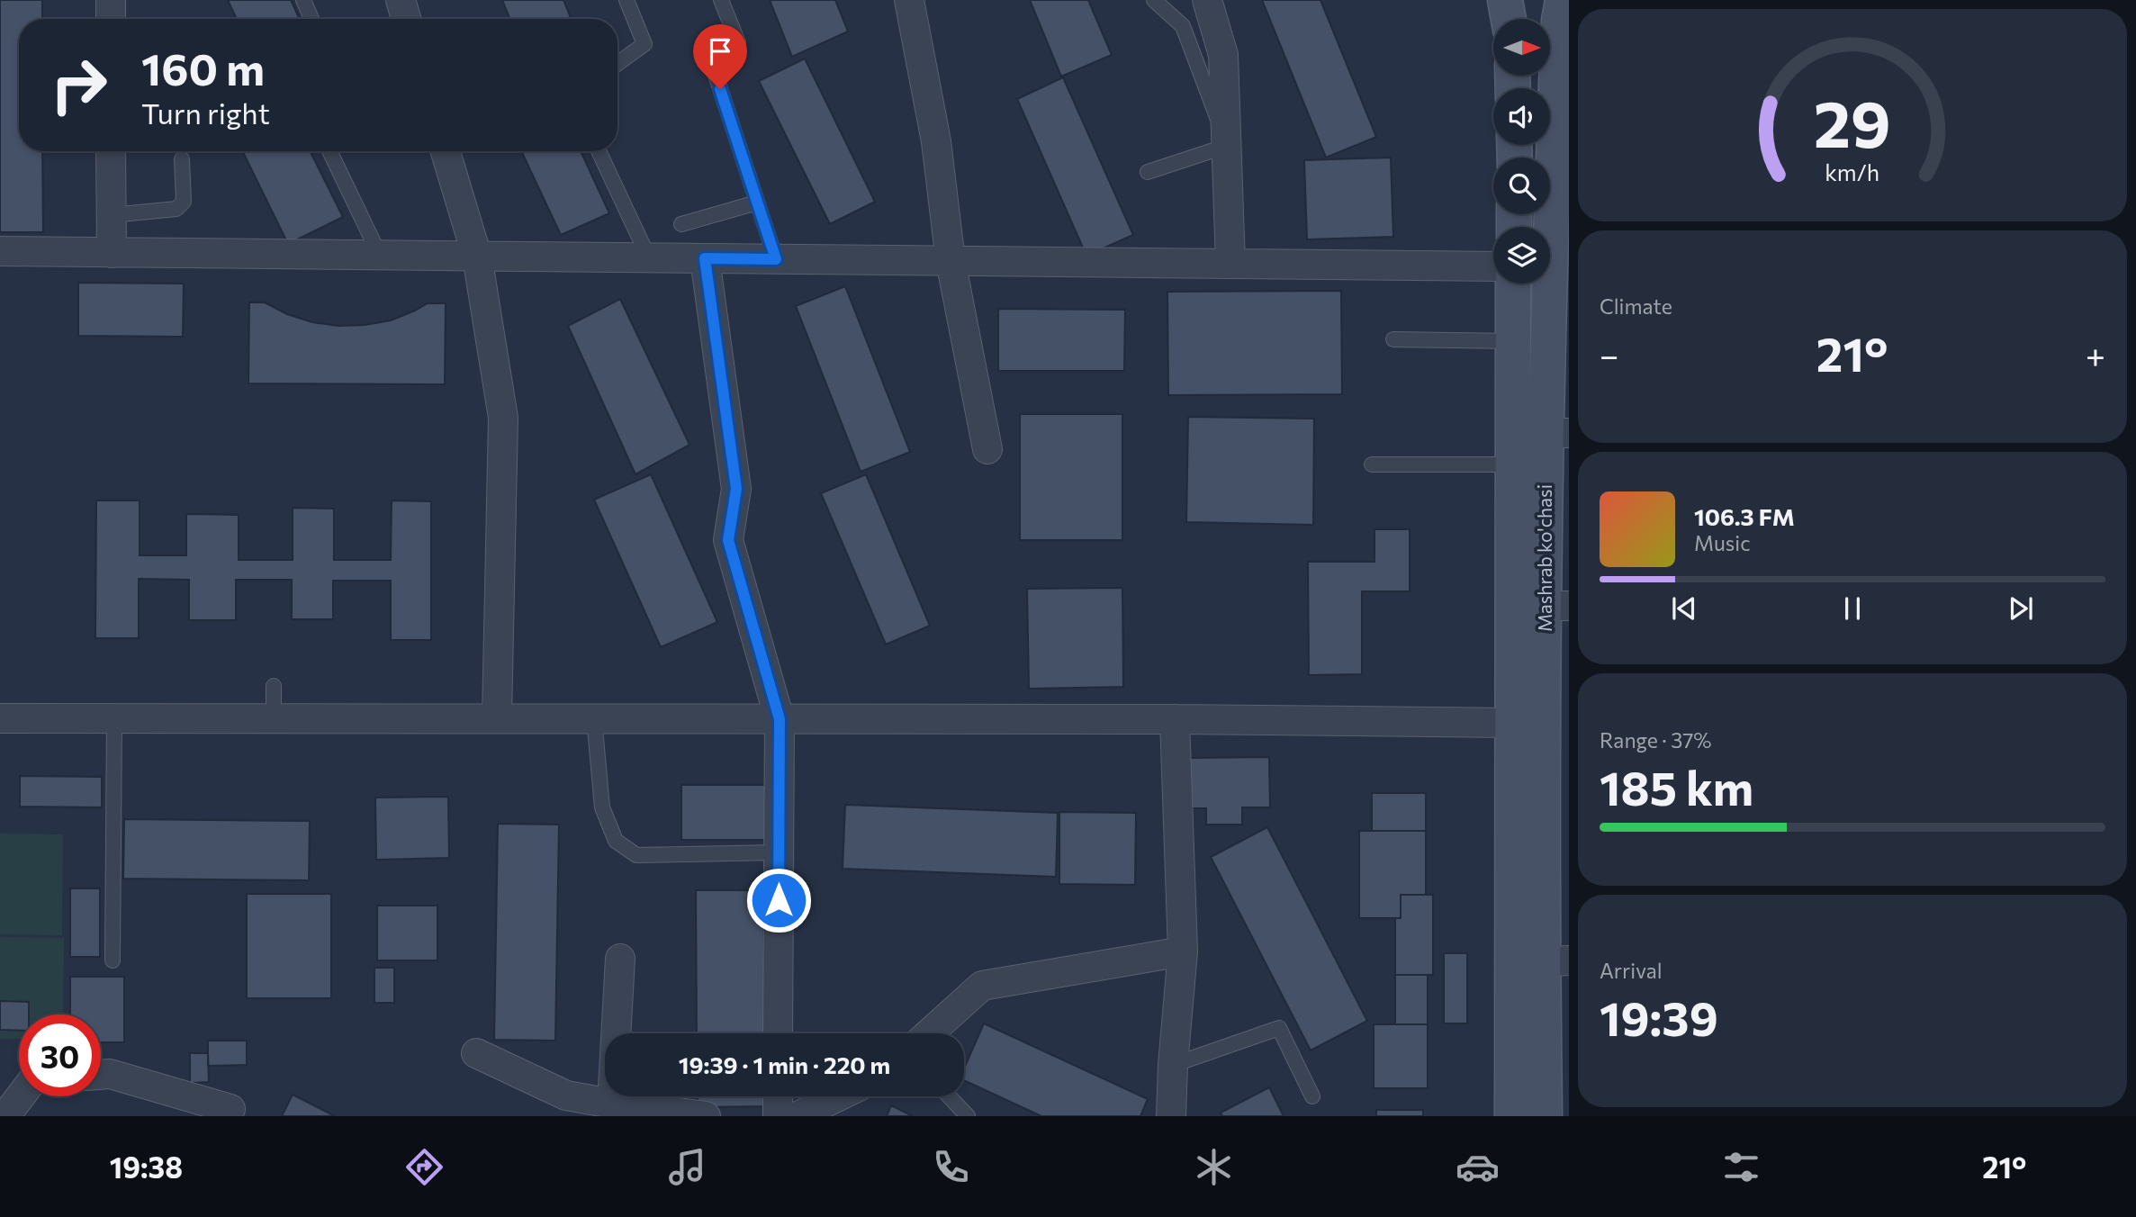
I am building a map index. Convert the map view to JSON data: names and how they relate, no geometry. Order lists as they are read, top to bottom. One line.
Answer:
{"streets":{"main road":["Mashrab ko'chasi"]},"north":"right","page":{"turn":["160 m","Turn right"],"tile":["Climate",["Range · 37%","185 km"],["Arrival","19:39"]],"heat":["−","21°","+"],"song":["106.3 FM","Music"],"limit":"30","trip":"19:39 · 1 min · 220 m","tabs":["19:38","21°"],"gauge":["29","km/h"]}}
